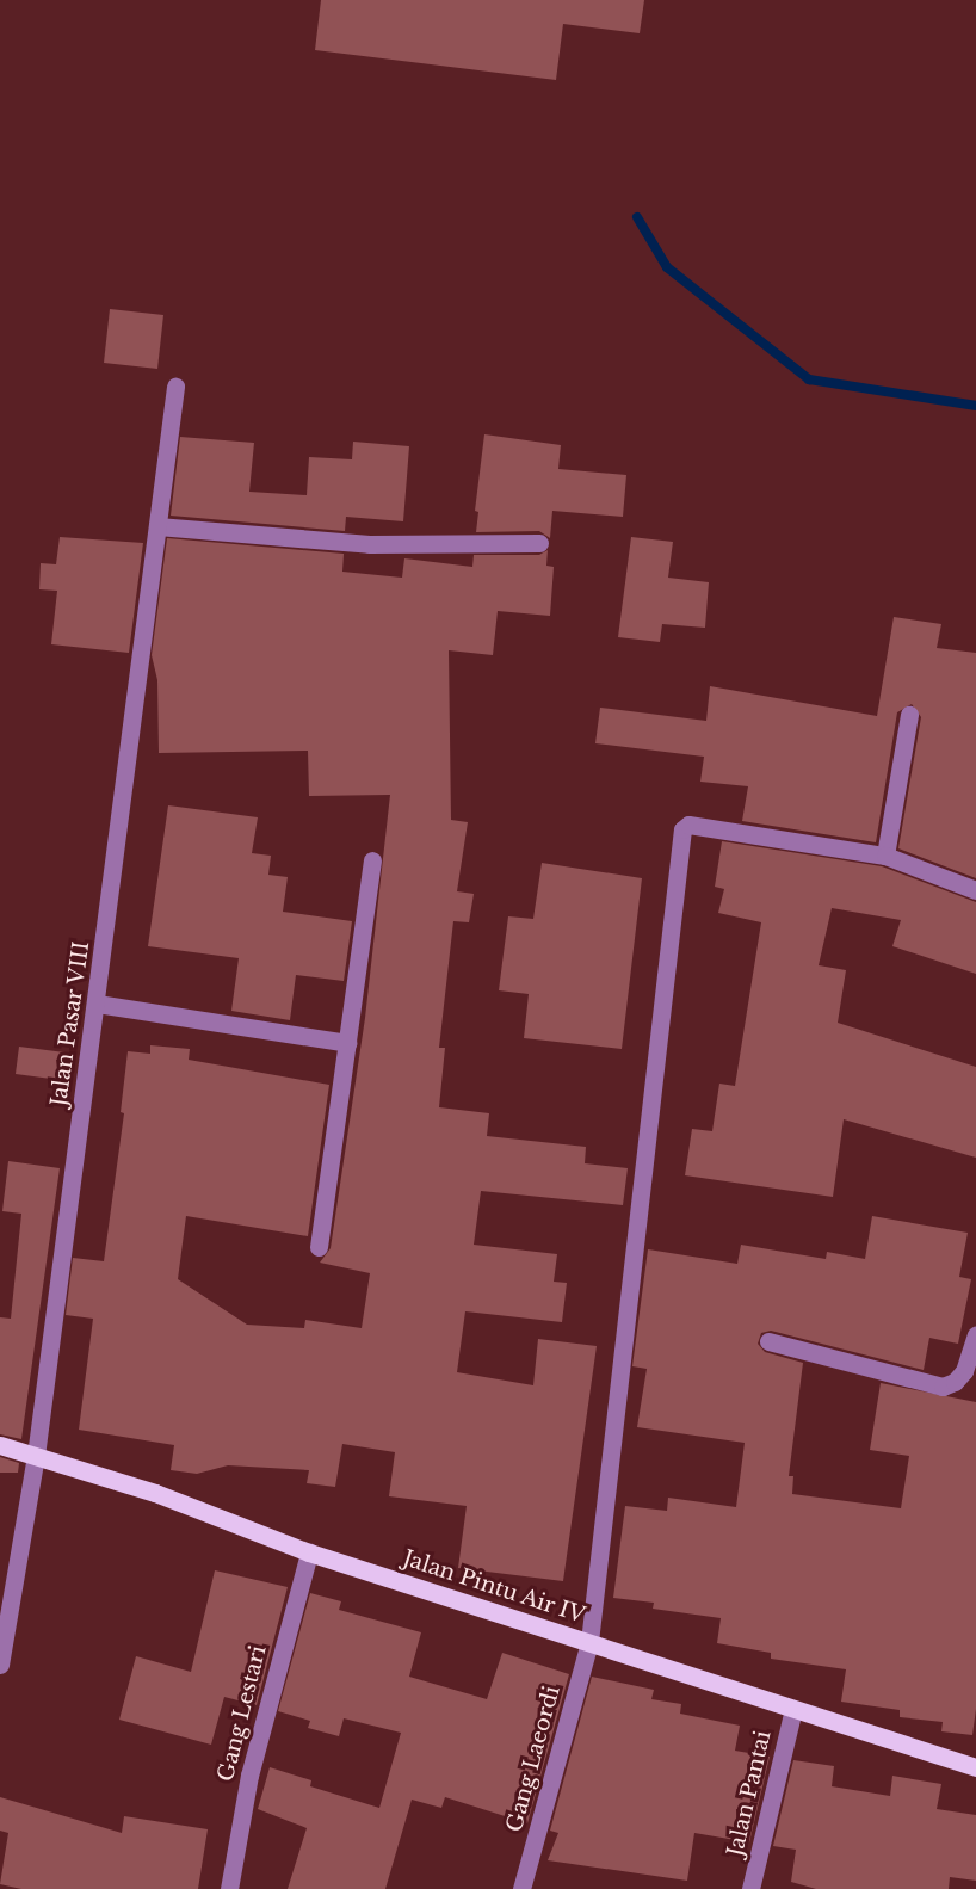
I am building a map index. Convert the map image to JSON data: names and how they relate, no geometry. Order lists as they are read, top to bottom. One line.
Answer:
{"streets":{"main road":["Jalan Pintu Air IV"],"street":["Jalan Pasar VIII","Gang Lestari","Gang Laeordi","Jalan Pantai"]},"crossings":[["Jalan Pasar VIII","Jalan Pintu Air IV"],["Jalan Pintu Air IV","Gang Lestari"],["Jalan Pintu Air IV","Gang Laeordi"],["Jalan Pintu Air IV","Jalan Pantai"]]}
